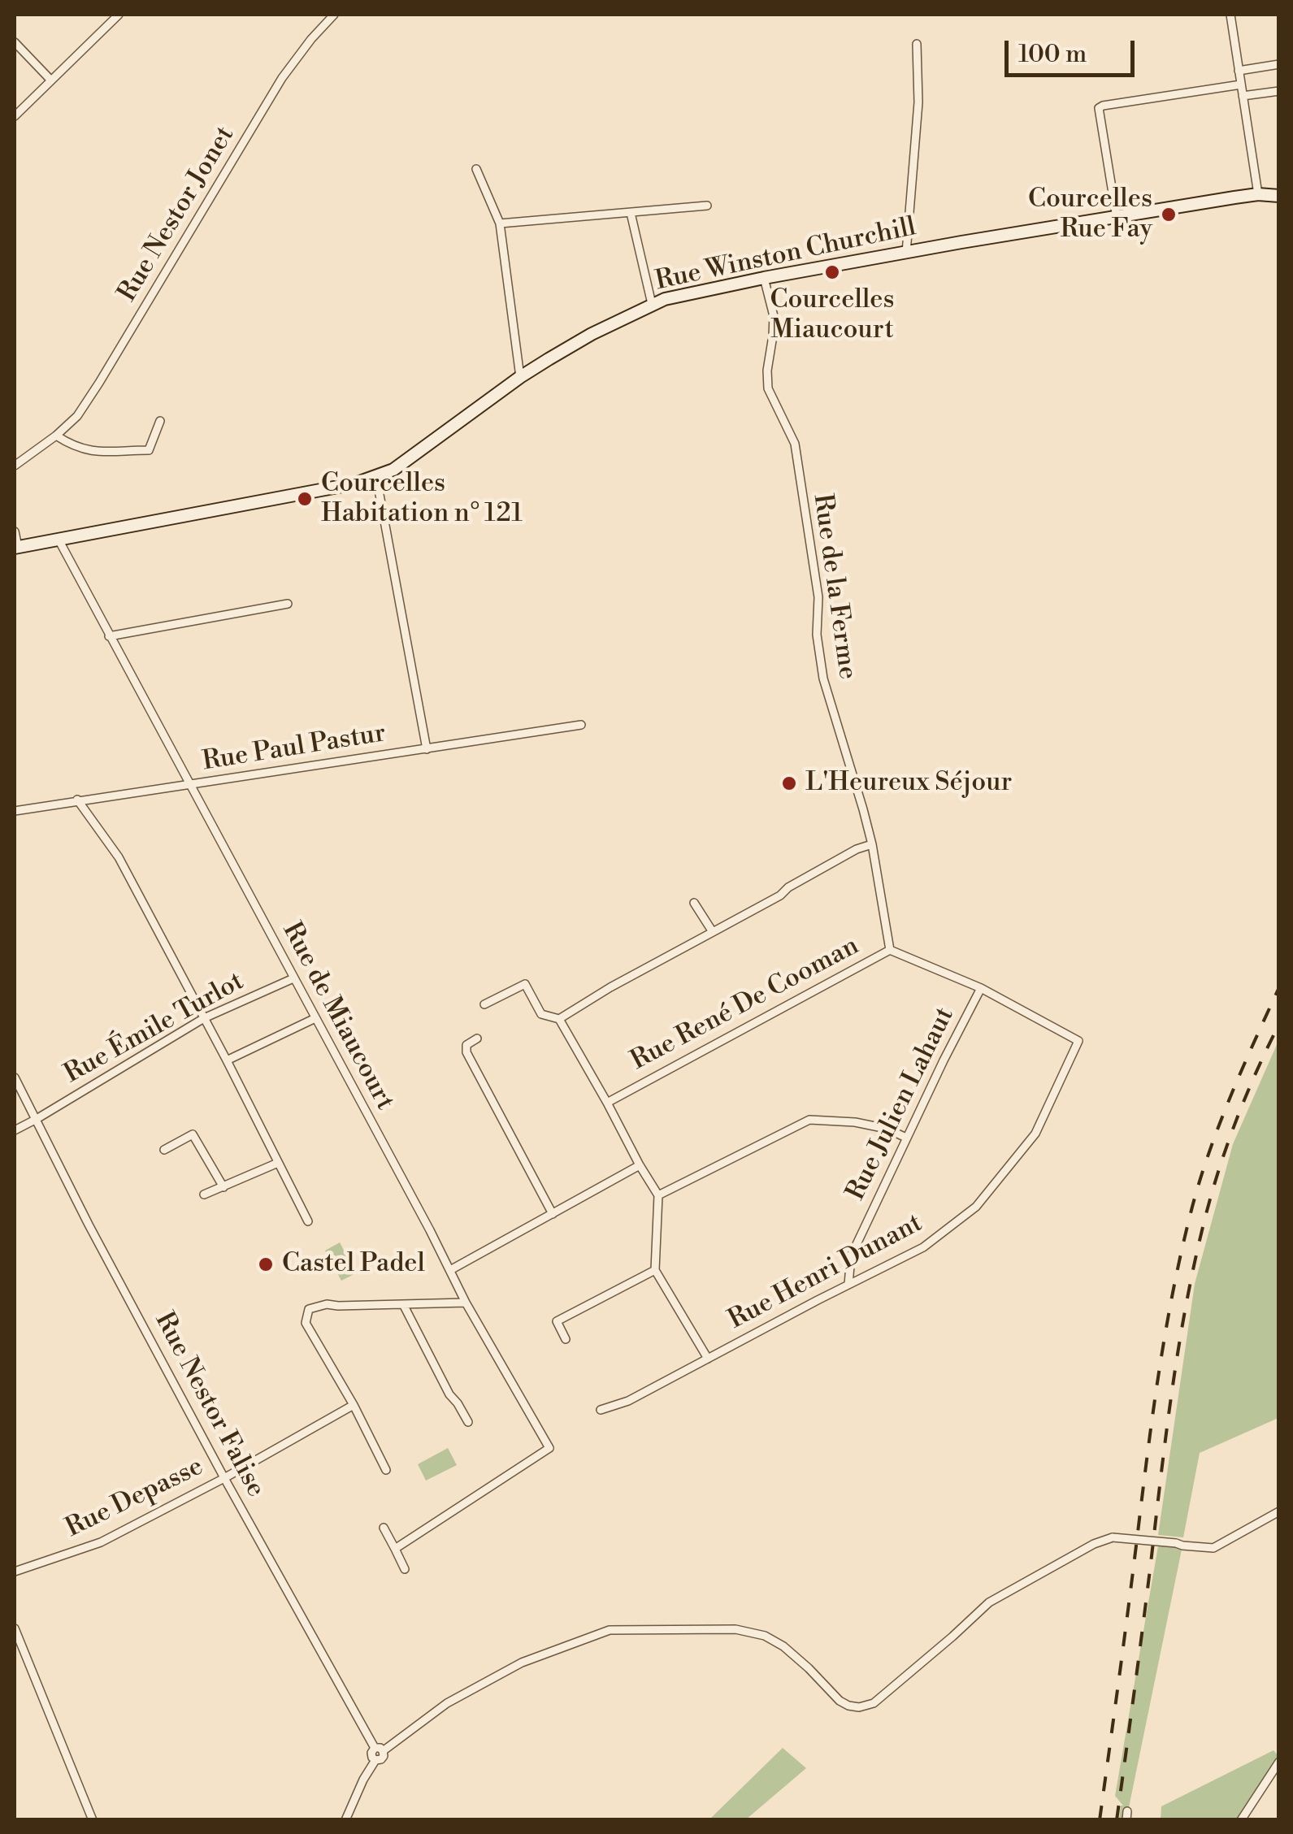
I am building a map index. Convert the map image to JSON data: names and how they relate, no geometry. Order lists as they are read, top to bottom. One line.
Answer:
{"streets":{"main road":["Rue Winston Churchill"],"street":["Rue Nestor Jonet","Rue de la Ferme","Rue Paul Pastur","Rue René De Cooman","Rue de Miaucourt","Rue Émile Turlot","Rue Julien Lahaut","Rue Henri Dunant","Rue Nestor Falise","Rue Depasse"]},"crossings":[["Rue Winston Churchill","Rue de la Ferme"],["Rue Winston Churchill","Rue de Miaucourt"],["Rue de la Ferme","Rue René De Cooman"],["Rue Paul Pastur","Rue de Miaucourt"],["Rue René De Cooman","Rue Julien Lahaut"],["Rue René De Cooman","Rue Henri Dunant"],["Rue de Miaucourt","Rue Émile Turlot"],["Rue Émile Turlot","Rue Nestor Falise"],["Rue Julien Lahaut","Rue Henri Dunant"],["Rue Nestor Falise","Rue Depasse"]],"places":["Courcelles Rue Fay","Courcelles Miaucourt","Courcelles Habitation n° 121","L'Heureux Séjour","Castel Padel"],"scale_bar":"100 m"}
